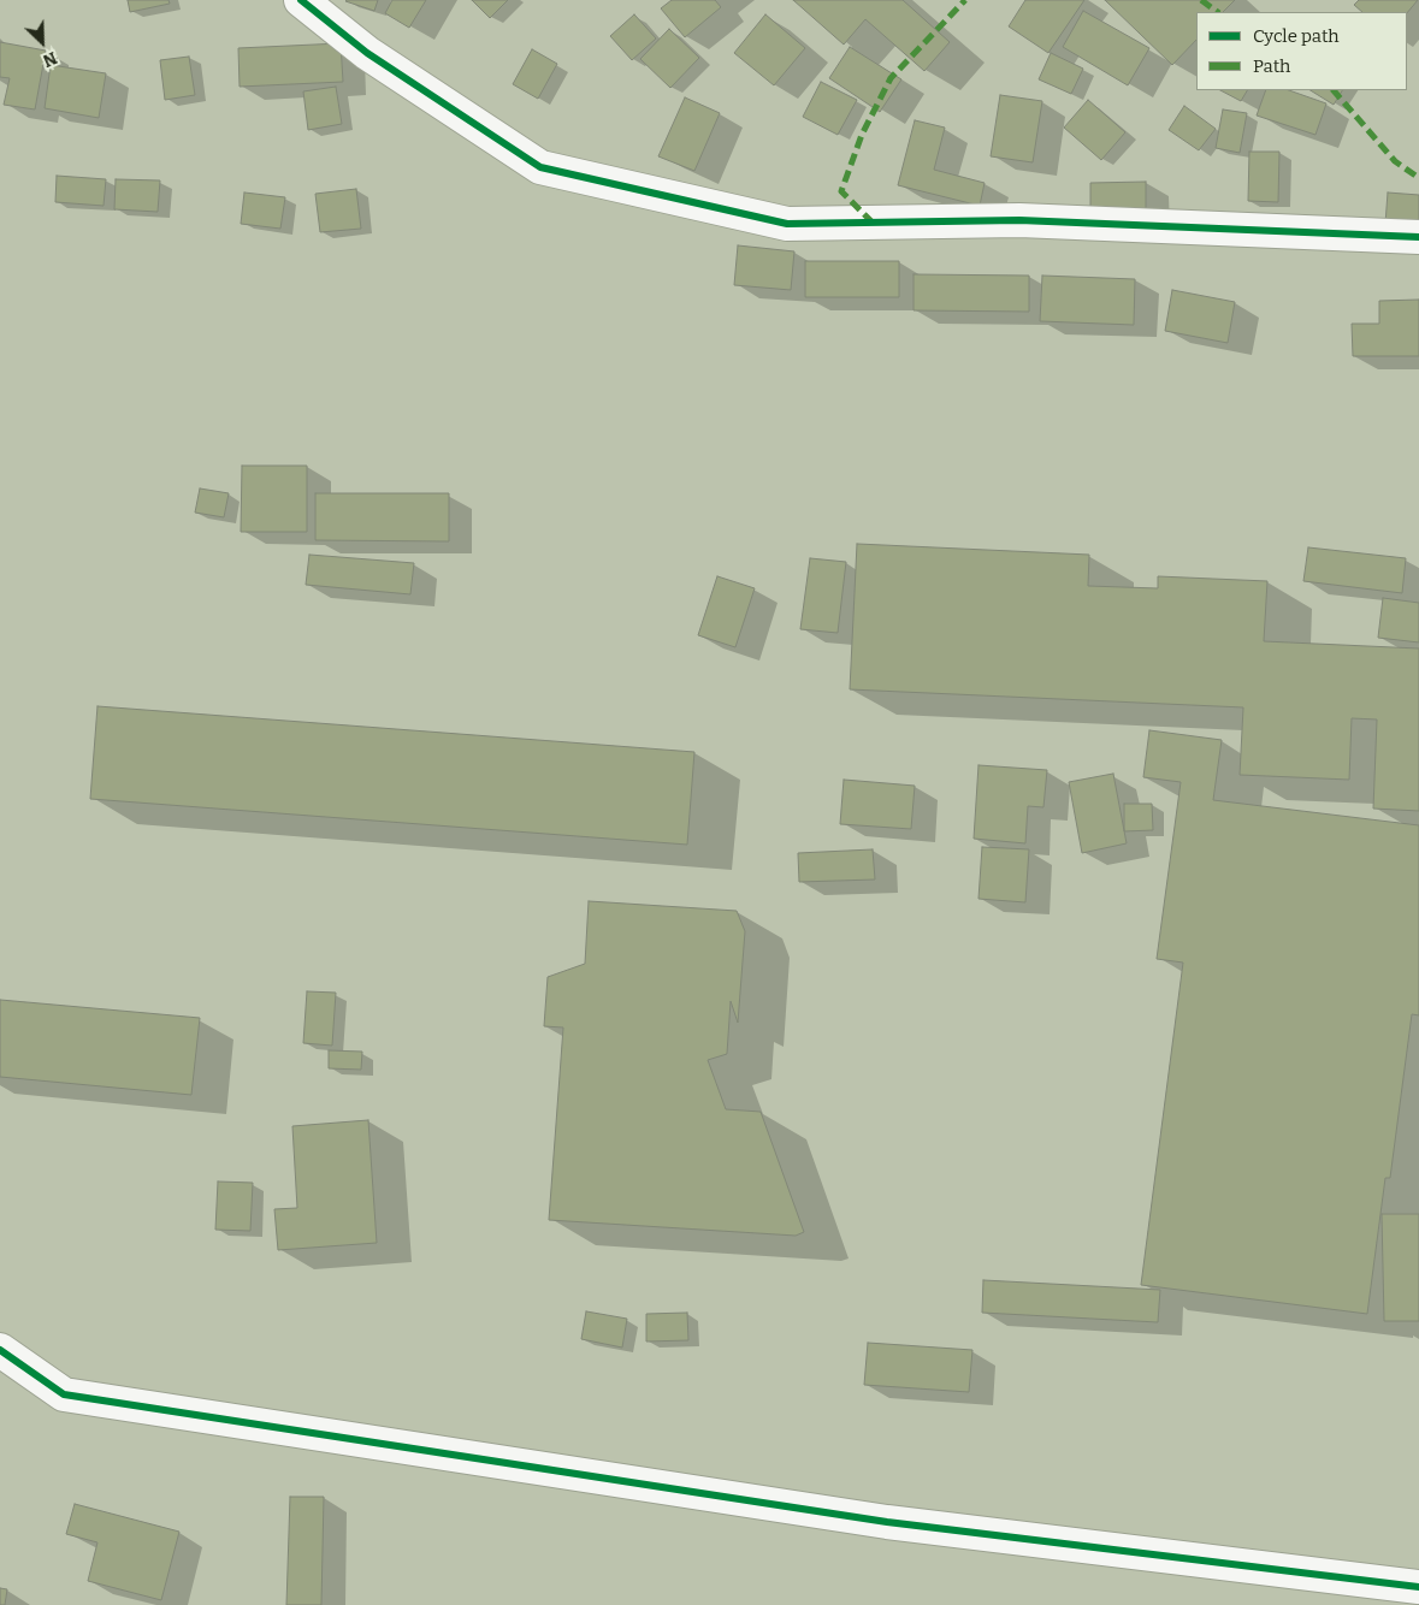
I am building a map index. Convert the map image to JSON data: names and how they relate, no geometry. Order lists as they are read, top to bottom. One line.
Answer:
{"legend":["Cycle path","Path"],"north":"bottom right"}
